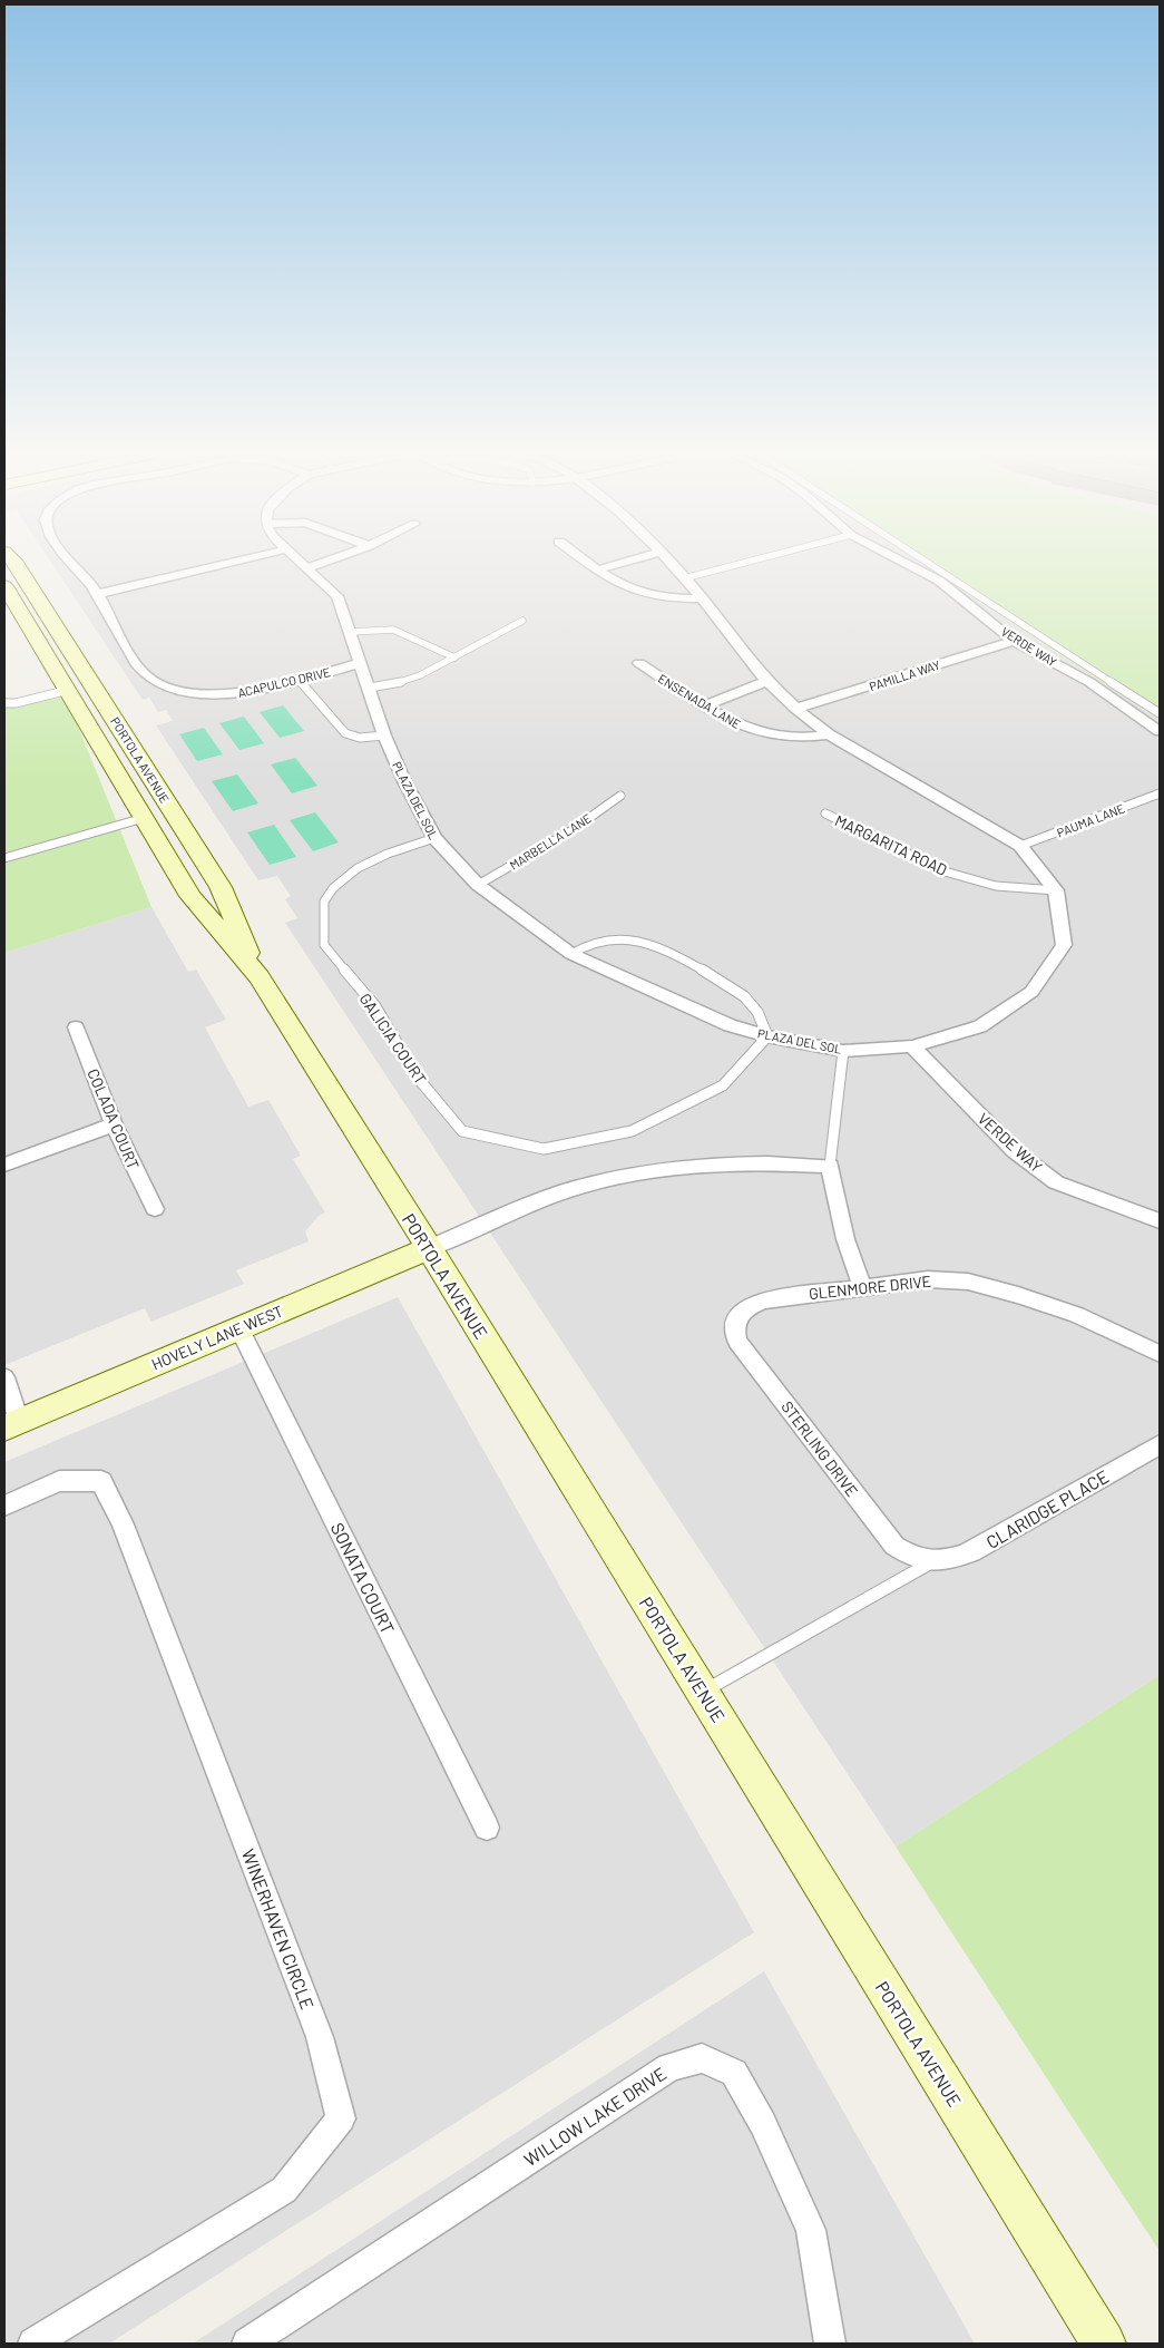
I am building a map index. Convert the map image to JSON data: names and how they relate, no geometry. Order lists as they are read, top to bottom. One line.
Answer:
{"streets":{"main road":["PORTOLA AVENUE","HOVELY LANE WEST"],"street":["VERDE WAY","PAMILLA WAY","ACAPULCO DRIVE","ENSENADA LANE","PLAZA DEL SOL","COLADA COURT","GLENMORE DRIVE","STERLING DRIVE","CLARIDGE PLACE","SONATA COURT","WINERHAVEN CIRCLE","WILLOW LAKE DRIVE"],"lane":["PAUMA LANE","MARBELLA LANE","MARGARITA ROAD","GALICIA COURT"]},"crossings":[["VERDE WAY","PAMILLA WAY"],["VERDE WAY","PLAZA DEL SOL"],["ACAPULCO DRIVE","PLAZA DEL SOL"],["PORTOLA AVENUE","HOVELY LANE WEST"],["PLAZA DEL SOL","MARBELLA LANE"],["PLAZA DEL SOL","MARGARITA ROAD"],["PLAZA DEL SOL","GALICIA COURT"],["GLENMORE DRIVE","STERLING DRIVE"],["HOVELY LANE WEST","SONATA COURT"],["STERLING DRIVE","CLARIDGE PLACE"]]}
